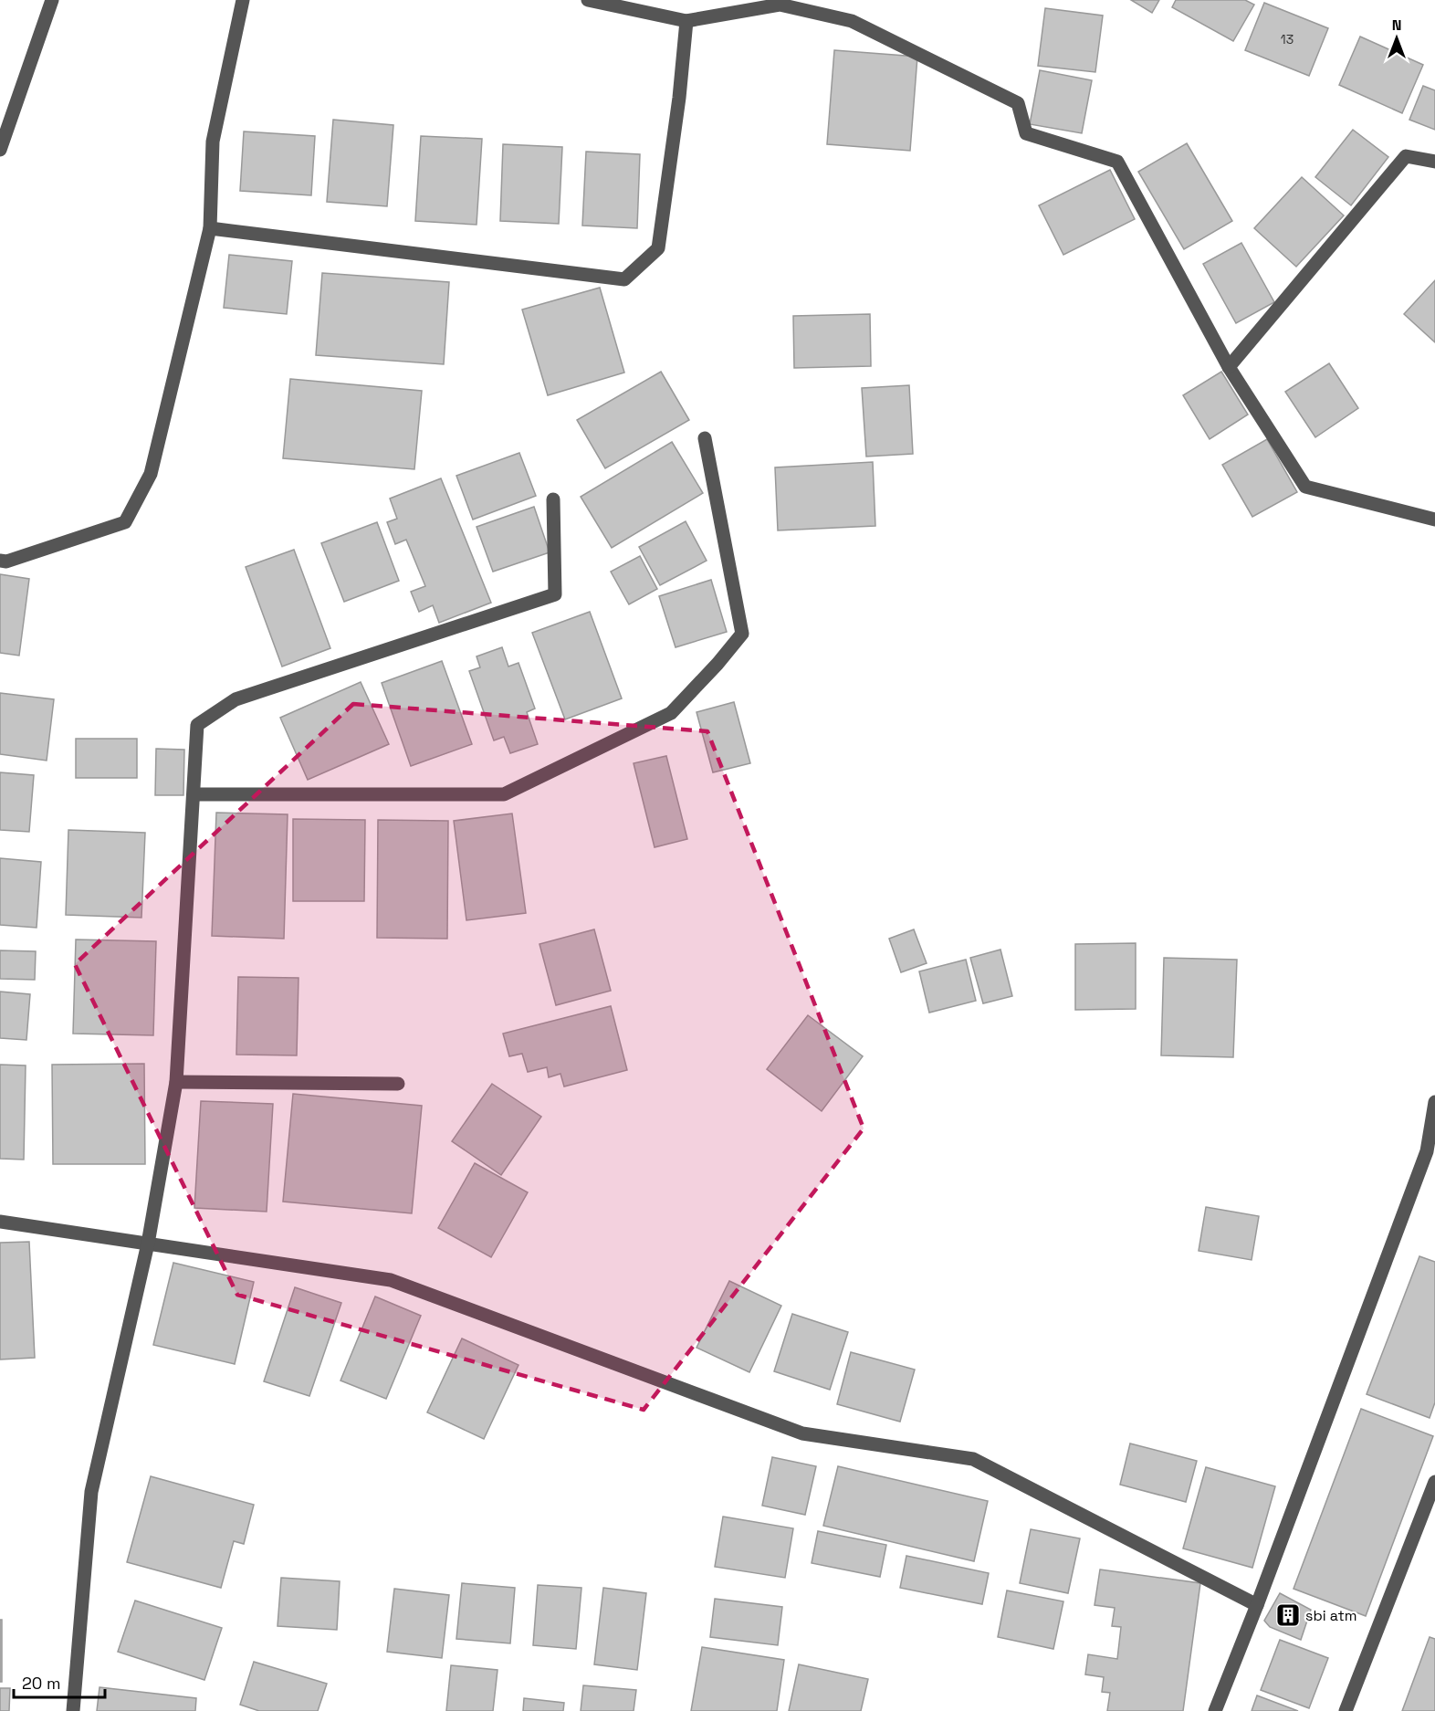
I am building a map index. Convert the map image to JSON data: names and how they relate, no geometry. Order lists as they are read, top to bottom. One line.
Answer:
{"places":{"building":["sbi atm"]},"house_numbers":["13"],"scale_bar":"20 m","north":"top"}
